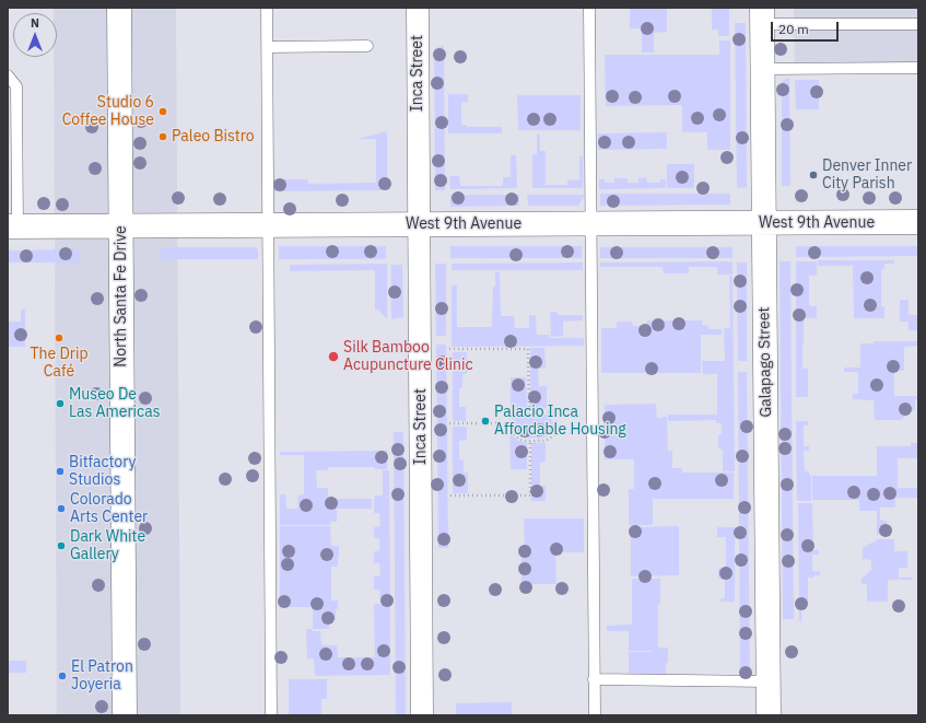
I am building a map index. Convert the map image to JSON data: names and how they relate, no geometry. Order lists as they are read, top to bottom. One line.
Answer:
{"streets":{"street":["Inca Street","West 9th Avenue","North Santa Fe Drive","Galapago Street"]},"crossings":[["Inca Street","West 9th Avenue"],["West 9th Avenue","North Santa Fe Drive"],["West 9th Avenue","Galapago Street"]],"places":["Studio 6 Coffee House","Paleo Bistro","Denver Inner City Parish","The Drip Café","Silk Bamboo Acupuncture Clinic","Museo De Las Americas","Palacio Inca Affordable Housing","Bitfactory Studios","Colorado Arts Center","Dark White Gallery","El Patron Joyeria"],"scale_bar":"20 m","north":"top"}
